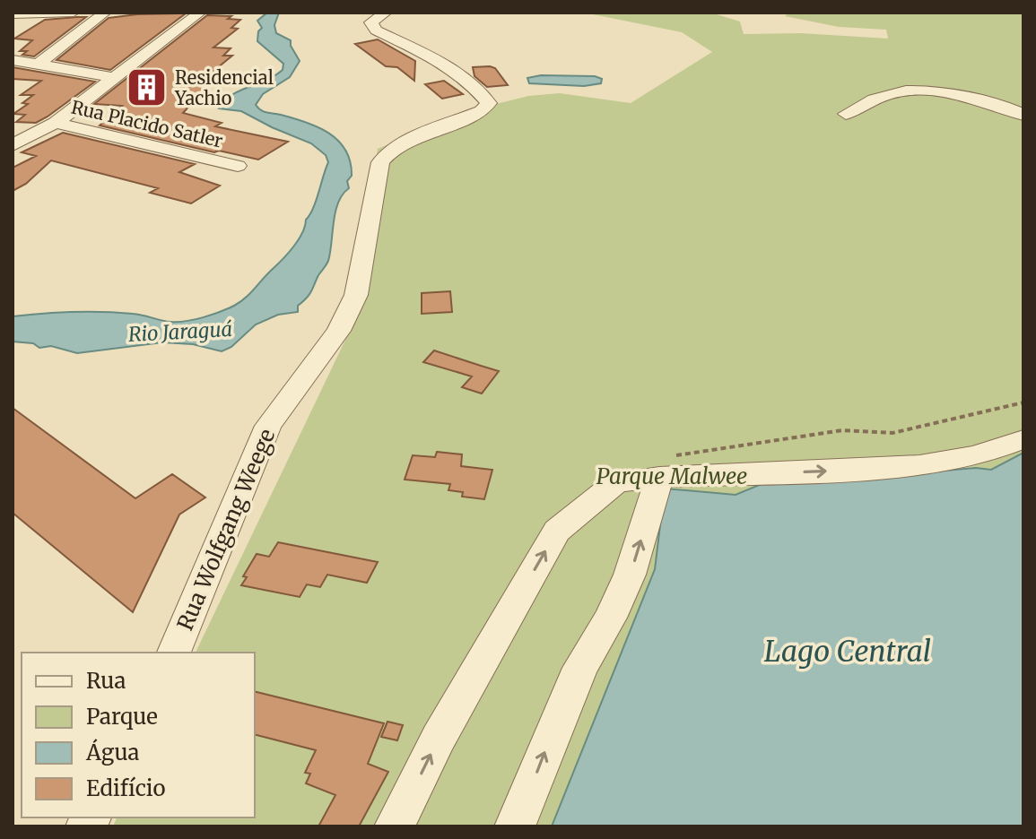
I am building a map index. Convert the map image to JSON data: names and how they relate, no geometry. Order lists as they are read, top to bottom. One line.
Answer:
{"streets":{"street":["Rua Placido Satler","Rua Wolfgang Weege"]},"water":["Rio Jaraguá","Lago Central"],"parks":["Parque Malwee"],"places":{"building":["Residencial Yachio"]},"legend":["Rua","Parque","Água","Edifício"]}
